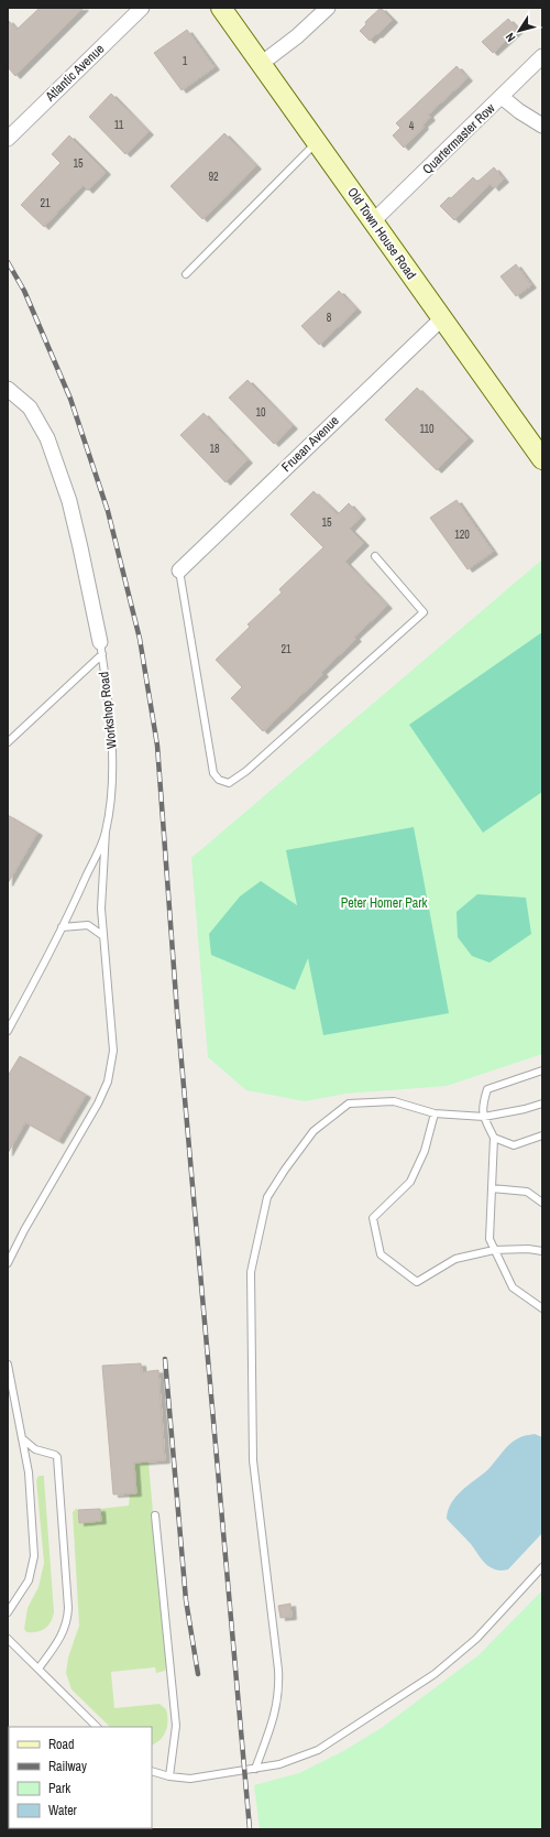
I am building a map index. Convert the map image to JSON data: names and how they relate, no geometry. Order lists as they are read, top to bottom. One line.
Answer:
{"streets":{"main road":["Old Town House Road"],"street":["Atlantic Avenue","Quartermaster Row","Fruean Avenue","Workshop Road"]},"crossings":[["Quartermaster Row","Old Town House Road"],["Old Town House Road","Fruean Avenue"]],"parks":["Peter Homer Park"],"house_numbers":["1","11","4","15","92","21","8","10","110","18","15","120","21"],"legend":["Road","Railway","Park","Water"],"north":"bottom left"}
